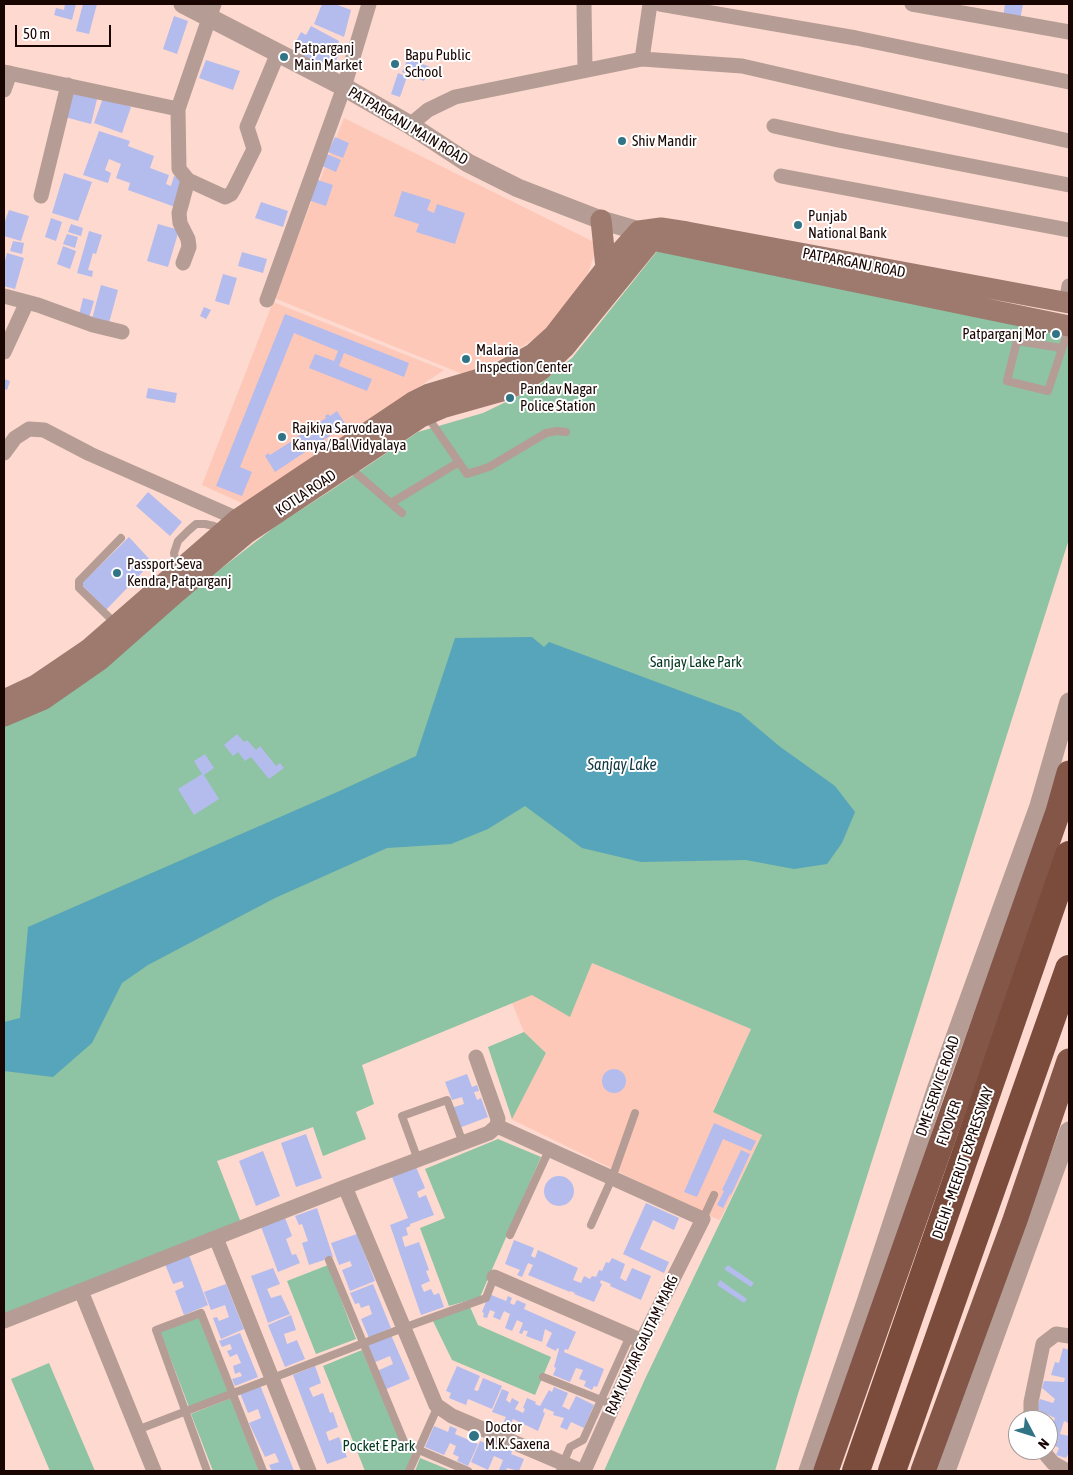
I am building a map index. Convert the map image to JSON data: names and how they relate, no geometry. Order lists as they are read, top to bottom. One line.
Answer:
{"streets":{"highway":["FLYOVER","DELHI - MEERUT EXPRESSWAY"],"main road":["PATPARGANJ ROAD","KOTLA ROAD"],"street":["PATPARGANJ MAIN ROAD","DME SERVICE ROAD","RAM KUMAR GAUTAM MARG"]},"crossings":[["PATPARGANJ MAIN ROAD","PATPARGANJ ROAD"],["PATPARGANJ MAIN ROAD","KOTLA ROAD"],["PATPARGANJ ROAD","KOTLA ROAD"],["DME SERVICE ROAD","FLYOVER"]],"water":["Sanjay Lake"],"parks":["Sanjay Lake Park","Pocket E Park"],"places":["Patparganj Main Market","Bapu Public School","Shiv Mandir","Punjab National Bank","Patparganj Mor","Malaria Inspection Center","Pandav Nagar Police Station","Rajkiya Sarvodaya Kanya/Bal Vidyalaya","Passport Seva Kendra, Patparganj","Doctor M.K. Saxena"],"scale_bar":"50 m","north":"bottom right"}
